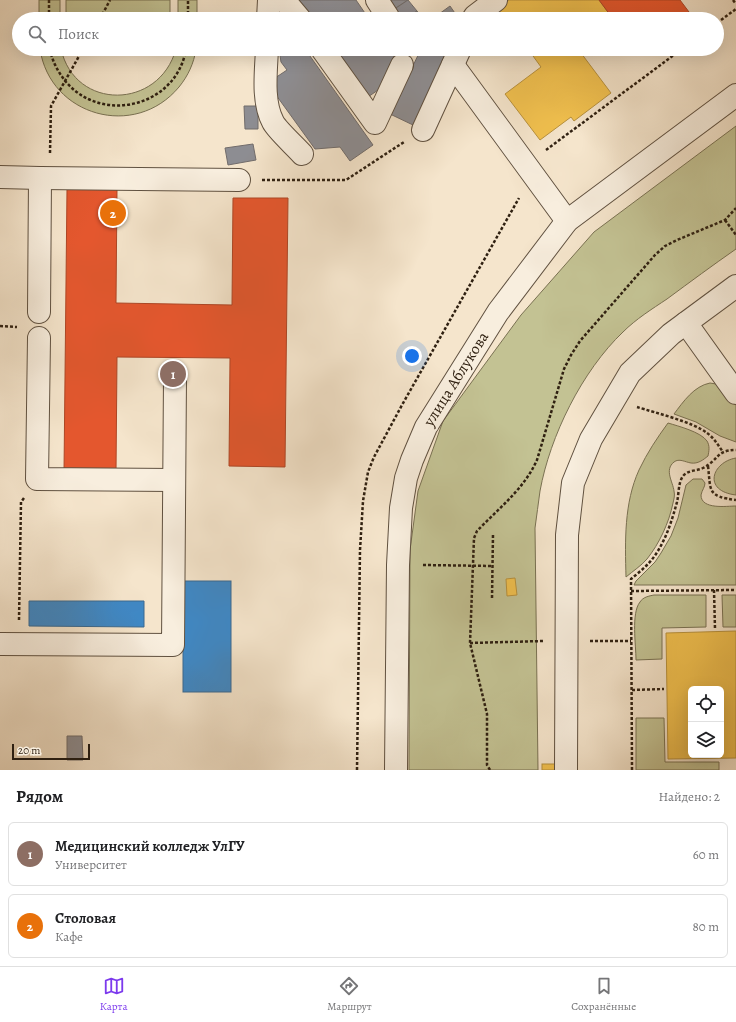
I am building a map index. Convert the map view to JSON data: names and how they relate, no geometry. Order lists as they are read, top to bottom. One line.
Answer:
{"streets":{"street":["улица Аблукова"]},"scale_bar":"20 m","page":{"search":"Поиск","pins":["2","1"],"scale":"20 m","heading":["Рядом","Найдено: 2"],"list":[{"mark":"1","name":"Медицинский колледж УлГУ","note":"Университет","value":"60 m"},{"mark":"2","name":"Столовая","note":"Кафе","value":"80 m"}],"nav":["Карта","Маршрут","Сохранённые"]}}
